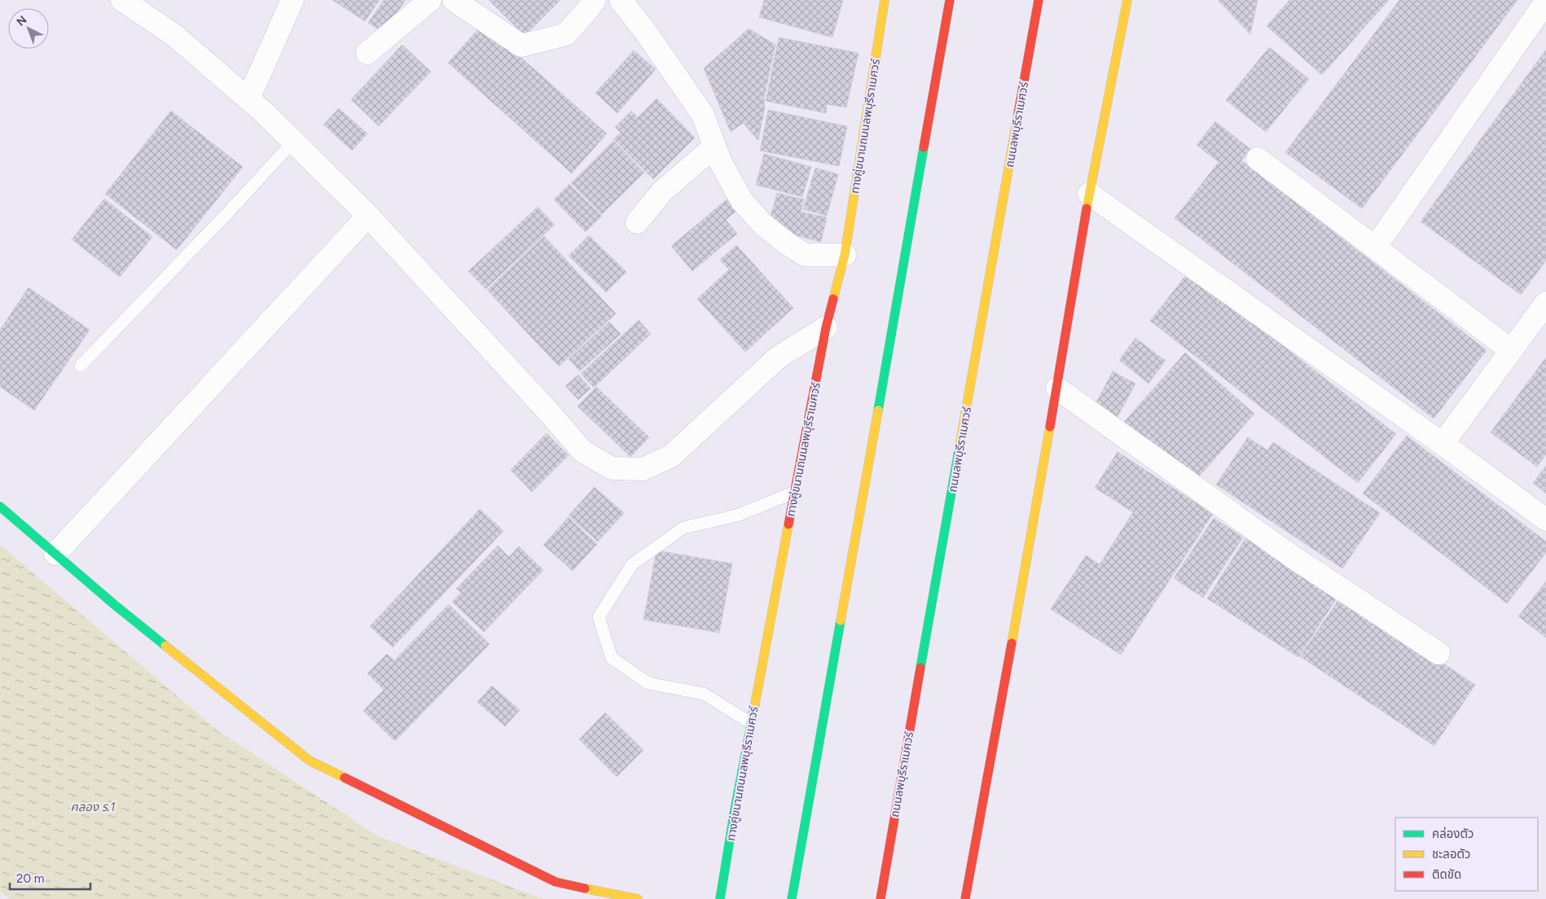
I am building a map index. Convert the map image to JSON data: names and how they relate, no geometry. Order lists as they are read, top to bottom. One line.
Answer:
{"streets":{"main road":["ถนนลพบุรีราเมศวร์","ทางคู่ขนานถนนลพบุรีราเมศวร์"]},"water":["คลอง ร.1"],"legend":["คล่องตัว","ชะลอตัว","ติดขัด"],"scale_bar":"20 m","north":"top left"}
